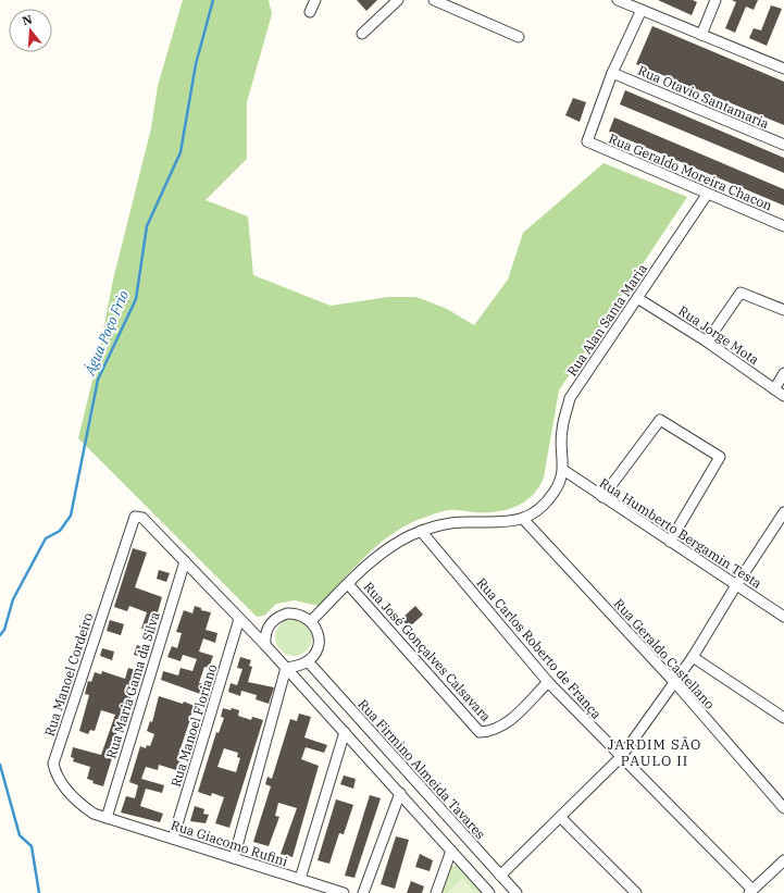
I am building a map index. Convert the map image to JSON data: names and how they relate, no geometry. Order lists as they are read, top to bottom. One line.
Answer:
{"streets":{"street":["Rua Otavio Santamaria","Rua Geraldo Moreira Chacon","Rua Alan Santa Maria","Rua Jorge Mota","Rua Humberto Bergamin Testa","Rua Carlos Roberto de França","Rua José Gonçalves Calsavara","Rua Geraldo Castellano","Rua Manoel Cordeiro","Rua Maria Gama da Silva","Rua Manoel Floriano","Rua Firmino Almeida Tavares","Rua Giacomo Rufini"]},"crossings":[["Rua Otavio Santamaria","Rua Geraldo Moreira Chacon"],["Rua Geraldo Moreira Chacon","Rua Alan Santa Maria"],["Rua Alan Santa Maria","Rua Jorge Mota"],["Rua Alan Santa Maria","Rua Humberto Bergamin Testa"],["Rua Carlos Roberto de França","Rua José Gonçalves Calsavara"],["Rua Manoel Cordeiro","Rua Maria Gama da Silva"],["Rua Manoel Cordeiro","Rua Giacomo Rufini"],["Rua Maria Gama da Silva","Rua Giacomo Rufini"],["Rua Manoel Floriano","Rua Giacomo Rufini"]],"districts":["JARDIM SÃO PAULO II"],"water":["Água Poço Frio"],"north":"top"}
